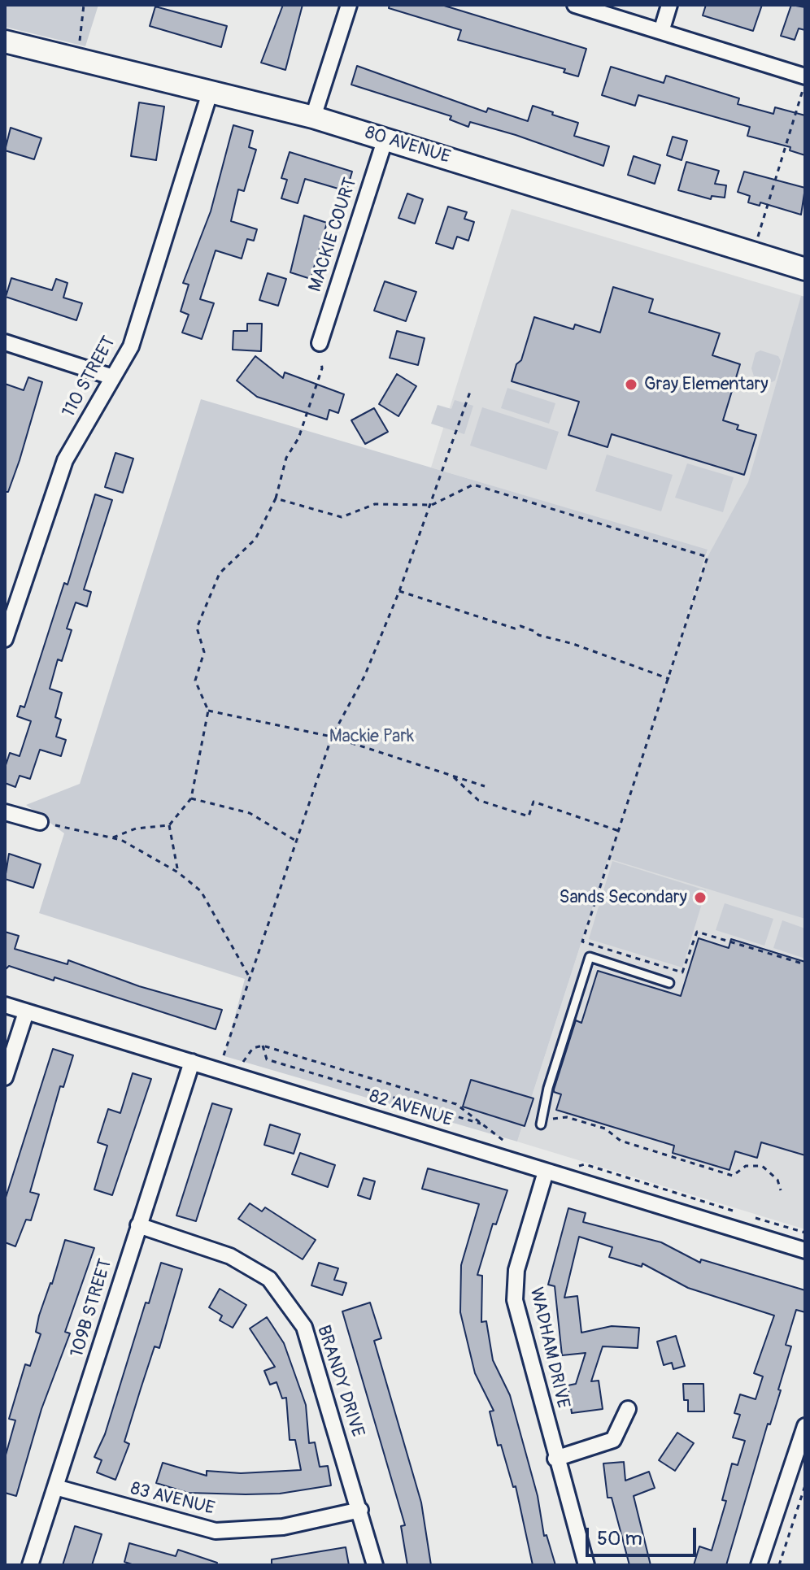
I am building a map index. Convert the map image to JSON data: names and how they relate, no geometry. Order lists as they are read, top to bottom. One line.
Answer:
{"streets":{"street":["80 AVENUE","MACKIE COURT","110 STREET","82 AVENUE","109B STREET","WADHAM DRIVE","BRANDY DRIVE","83 AVENUE"]},"crossings":[["80 AVENUE","MACKIE COURT"],["80 AVENUE","110 STREET"],["82 AVENUE","109B STREET"],["82 AVENUE","WADHAM DRIVE"],["109B STREET","BRANDY DRIVE"],["109B STREET","83 AVENUE"],["BRANDY DRIVE","83 AVENUE"]],"parks":["Mackie Park"],"places":["Gray Elementary","Sands Secondary"],"scale_bar":"50 m"}
